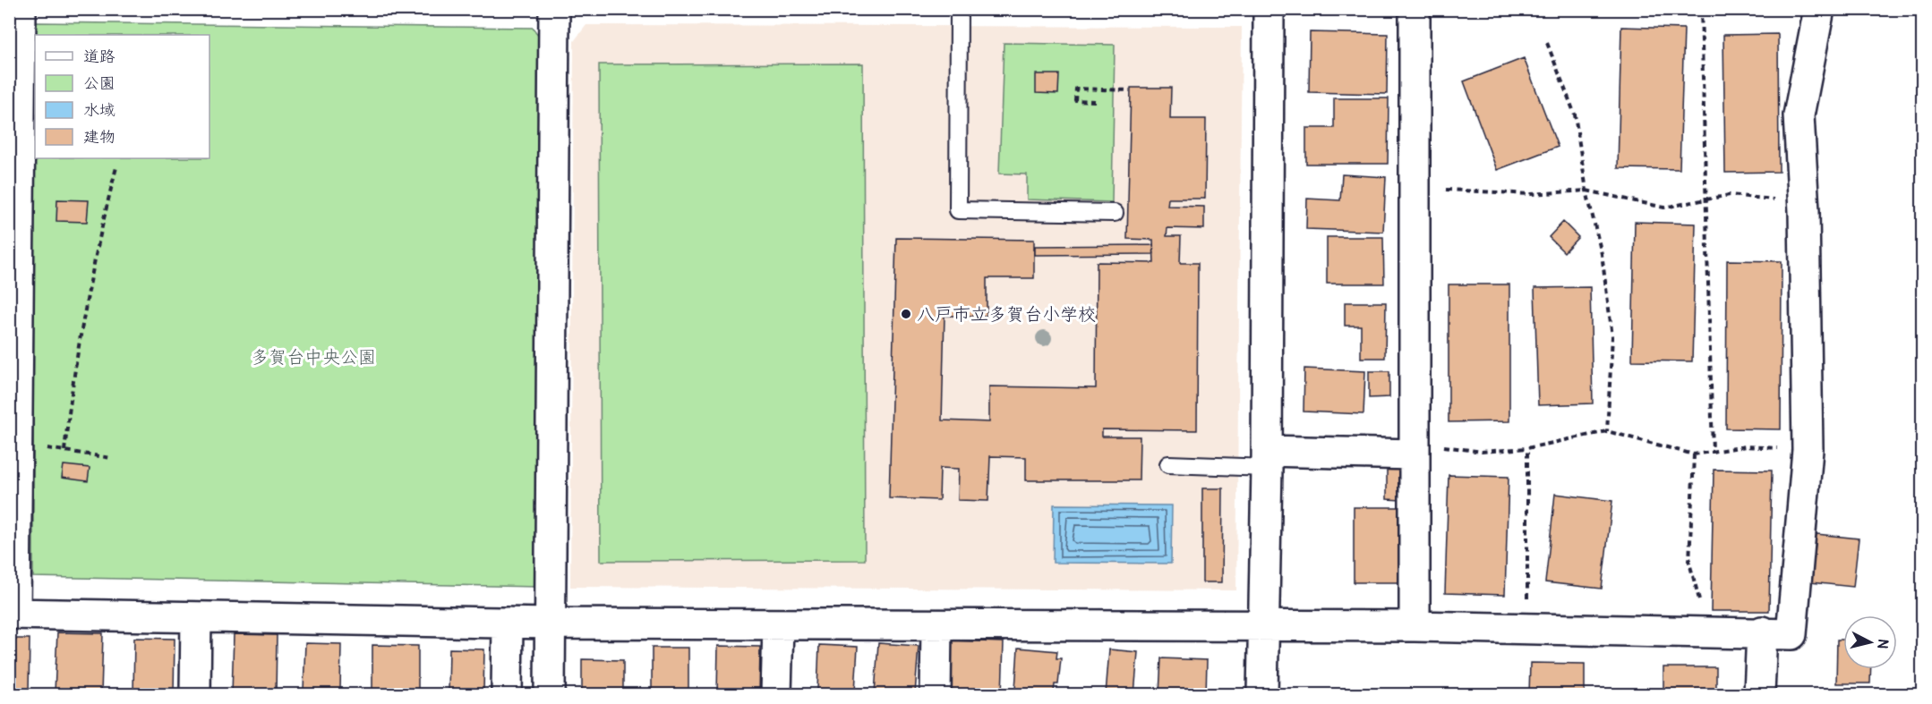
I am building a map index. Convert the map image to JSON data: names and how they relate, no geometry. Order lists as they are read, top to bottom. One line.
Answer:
{"parks":["多賀台中央公園"],"places":["八戸市立多賀台小学校"],"legend":["道路","公園","水域","建物"],"north":"right"}
